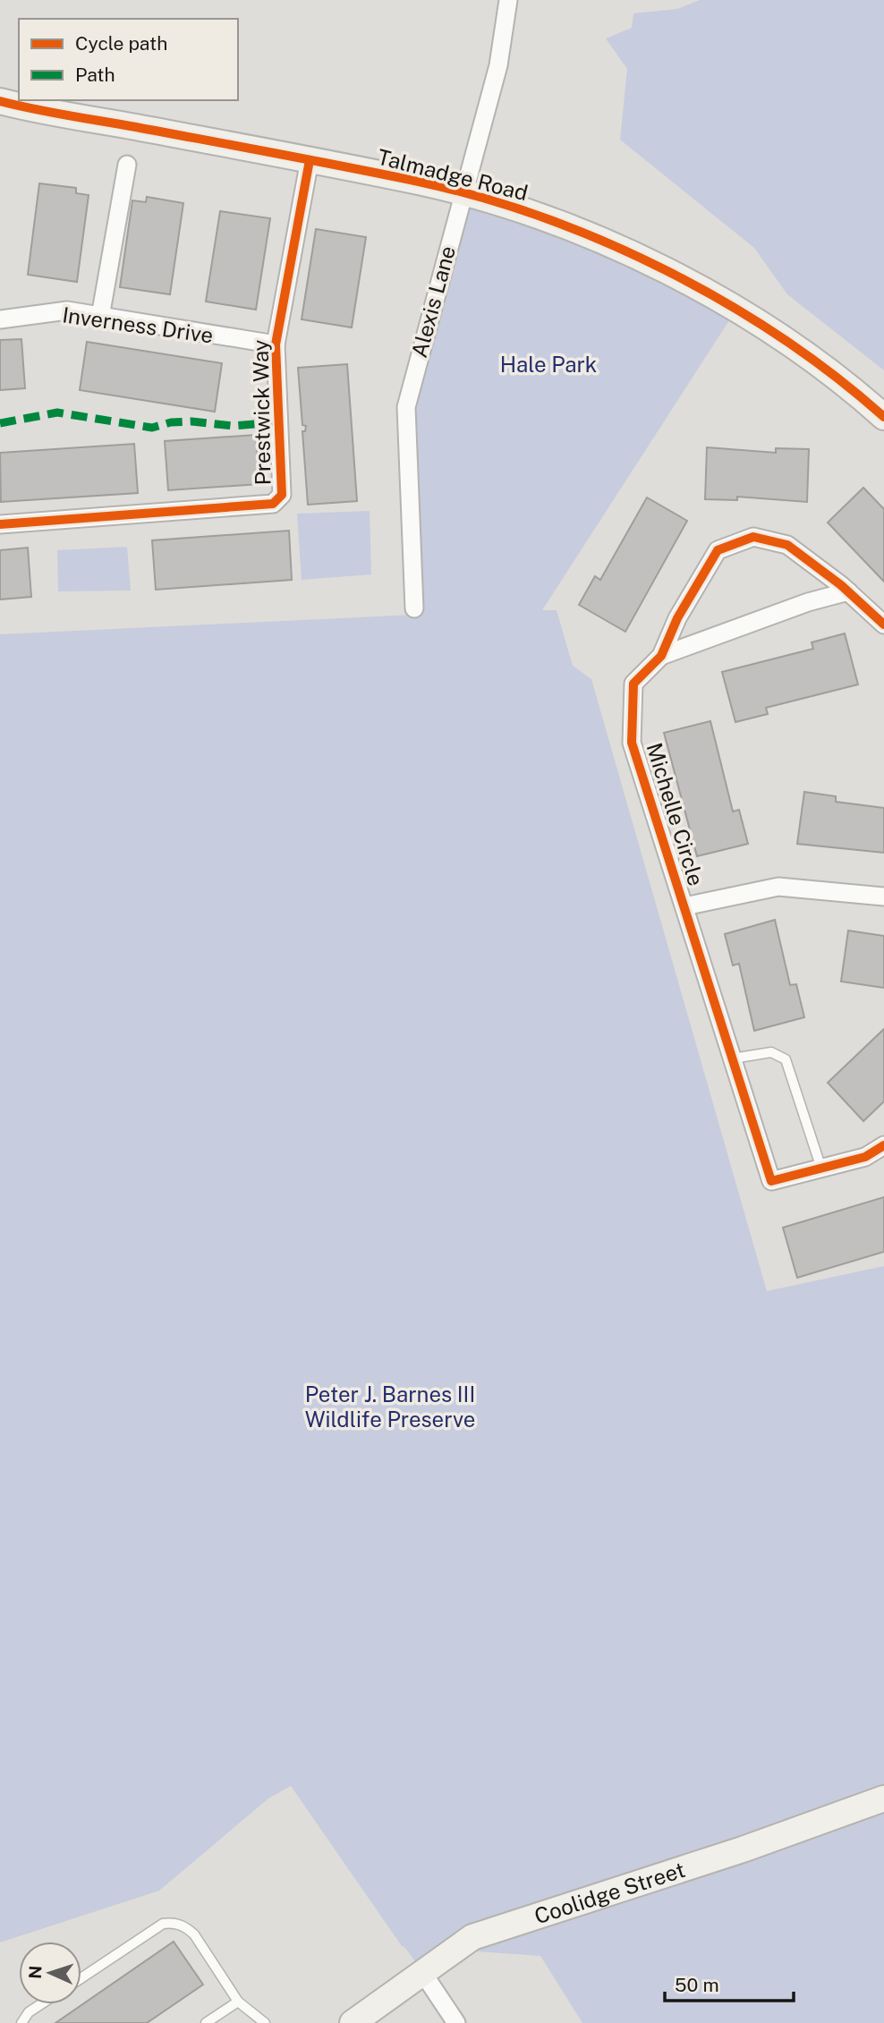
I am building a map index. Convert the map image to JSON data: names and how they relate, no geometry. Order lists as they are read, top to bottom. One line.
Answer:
{"streets":{"street":["Talmadge Road","Alexis Lane","Inverness Drive","Prestwick Way","Michelle Circle","Coolidge Street"]},"crossings":[["Talmadge Road","Alexis Lane"],["Talmadge Road","Prestwick Way"],["Inverness Drive","Prestwick Way"]],"parks":["Hale Park","Peter J. Barnes III Wildlife Preserve"],"legend":["Cycle path","Path"],"scale_bar":"50 m","north":"left"}
